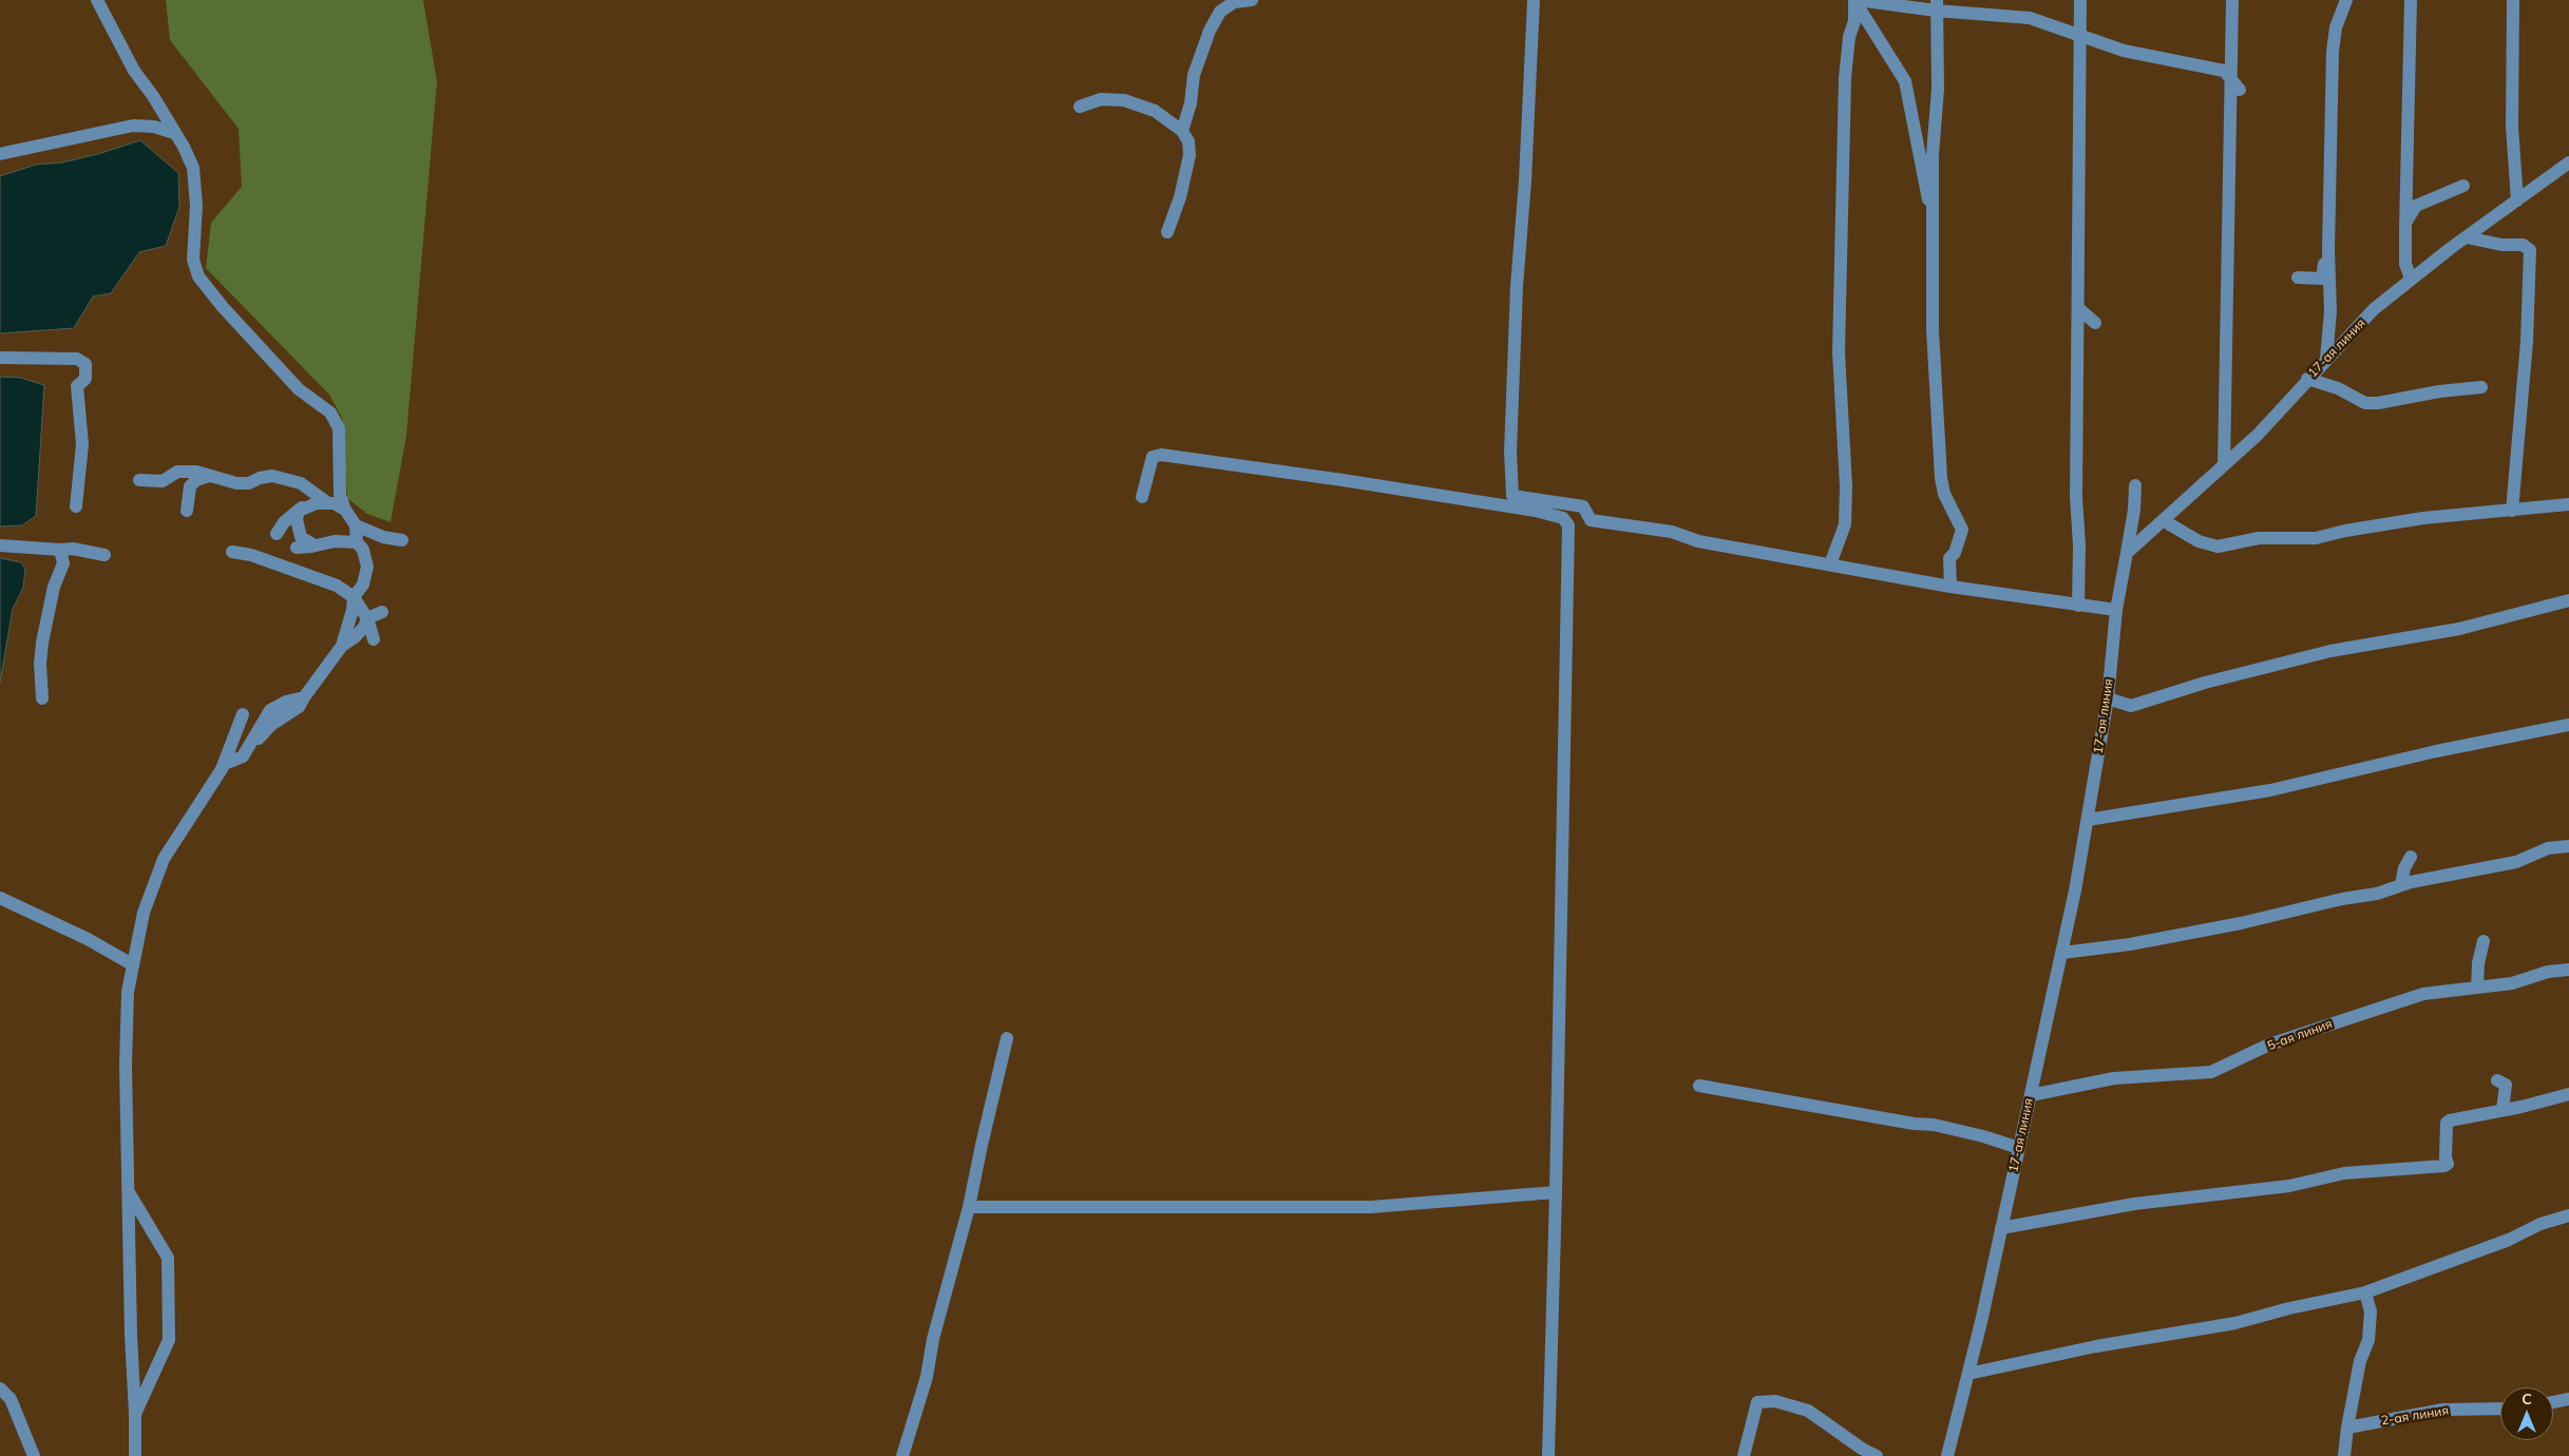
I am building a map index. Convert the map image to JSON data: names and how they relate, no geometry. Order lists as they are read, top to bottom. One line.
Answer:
{"streets":{"street":["17-ая линия","5-ая линия","2-ая линия"]},"crossings":[["17-ая линия","5-ая линия"]],"north":"top"}
